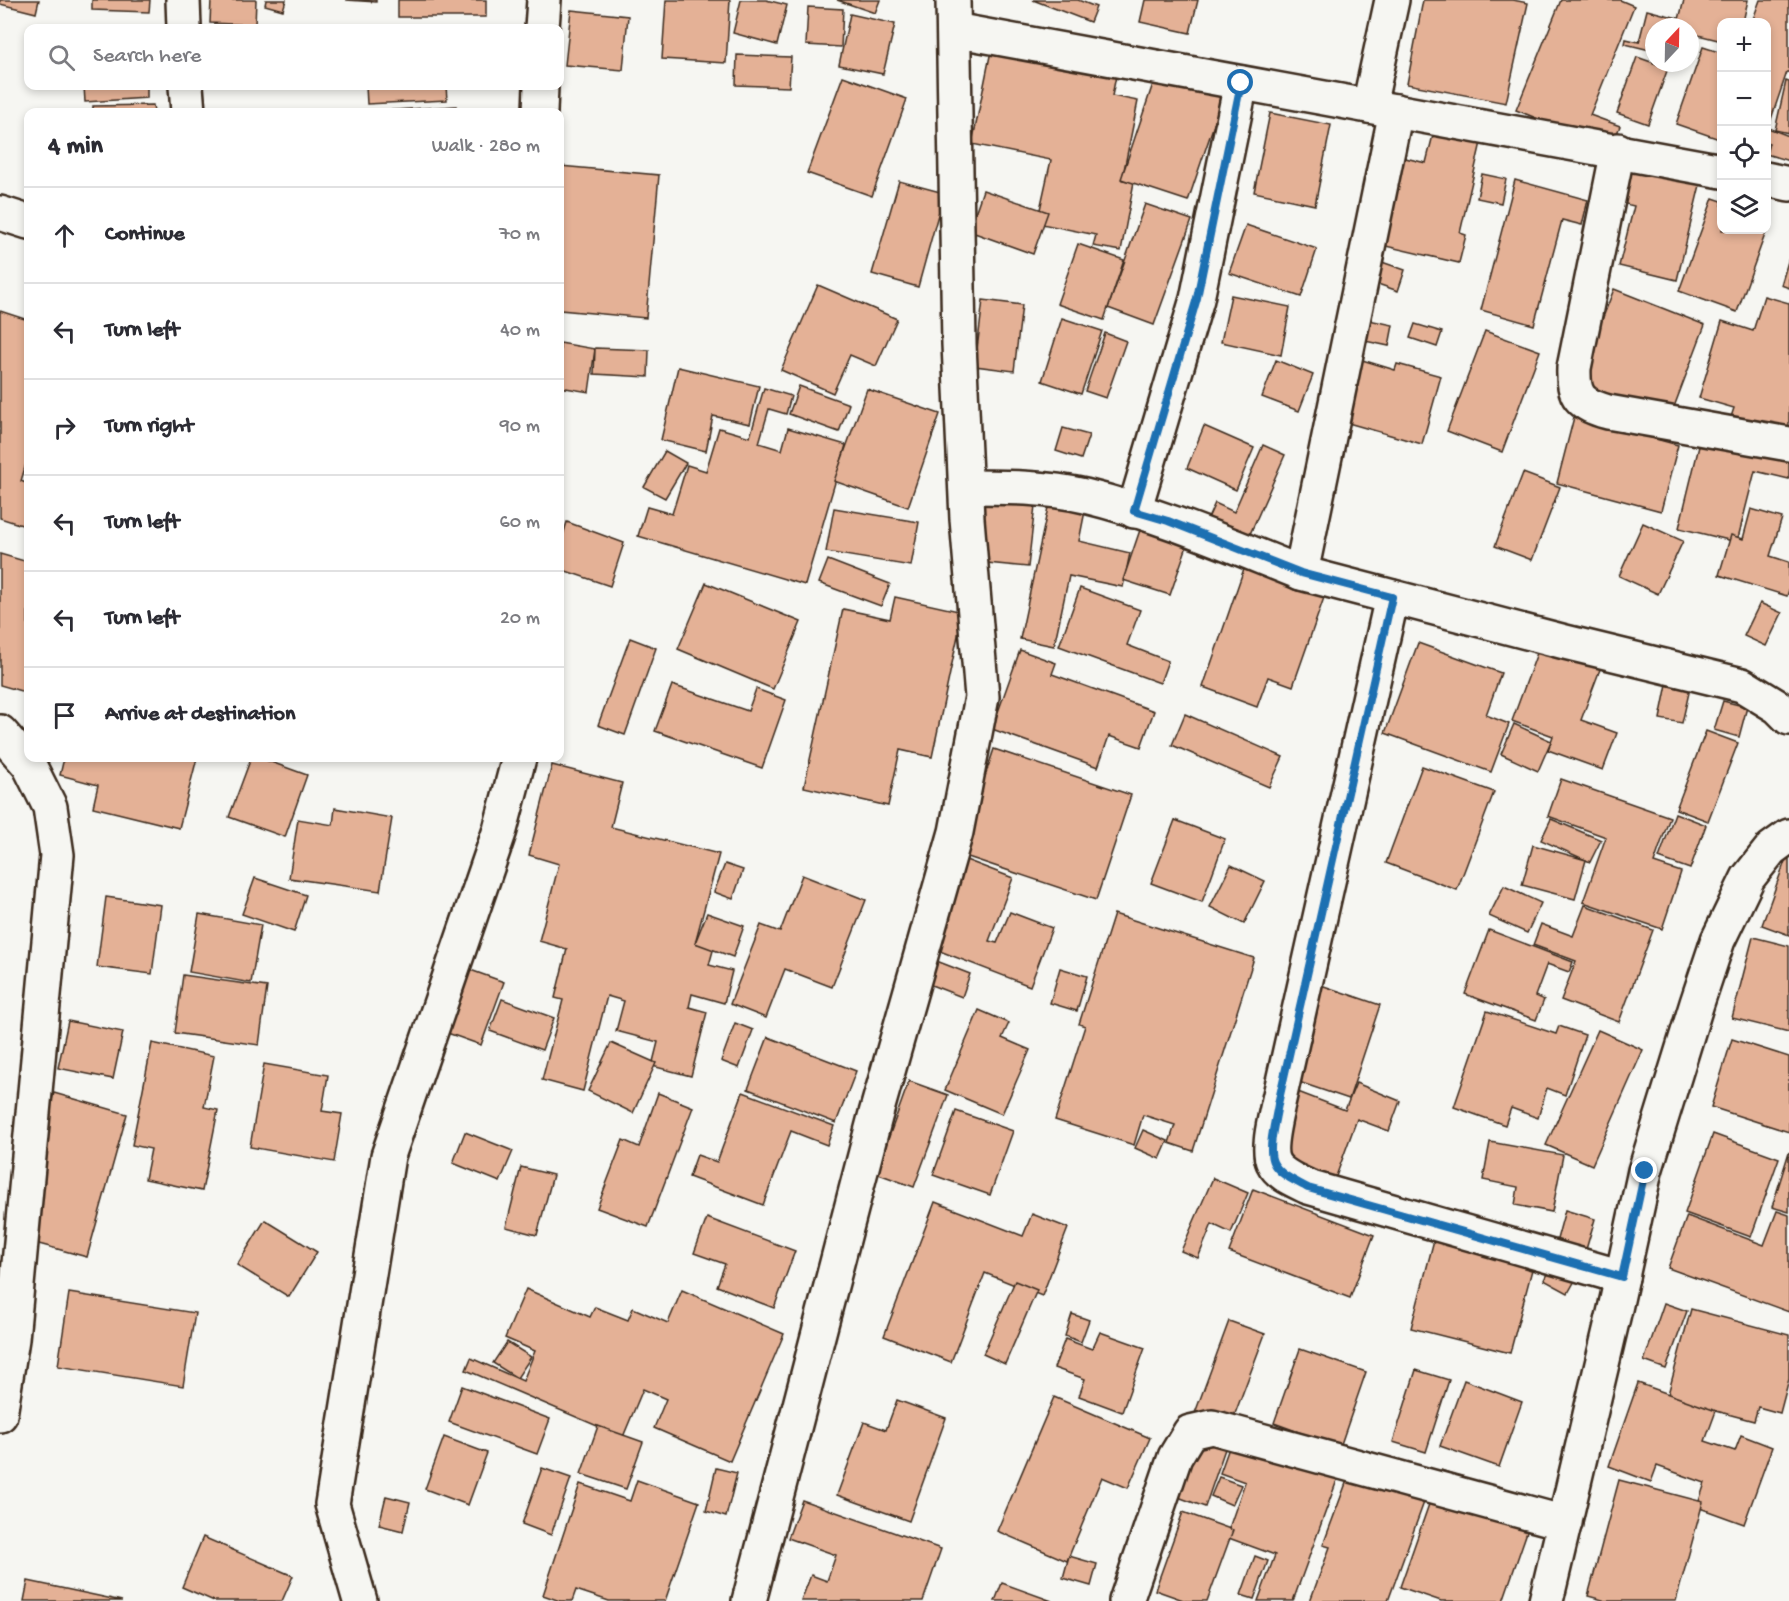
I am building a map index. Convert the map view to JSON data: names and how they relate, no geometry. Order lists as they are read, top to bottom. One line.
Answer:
{"north":"top","page":{"map_buttons":["+","−"],"search":"Search here","heading":["4 min","Walk · 280 m"],"list":[["Continue","70 m"],["Turn left","40 m"],["Turn right","90 m"],["Turn left","60 m"],["Turn left","20 m"],"Arrive at destination"]}}
